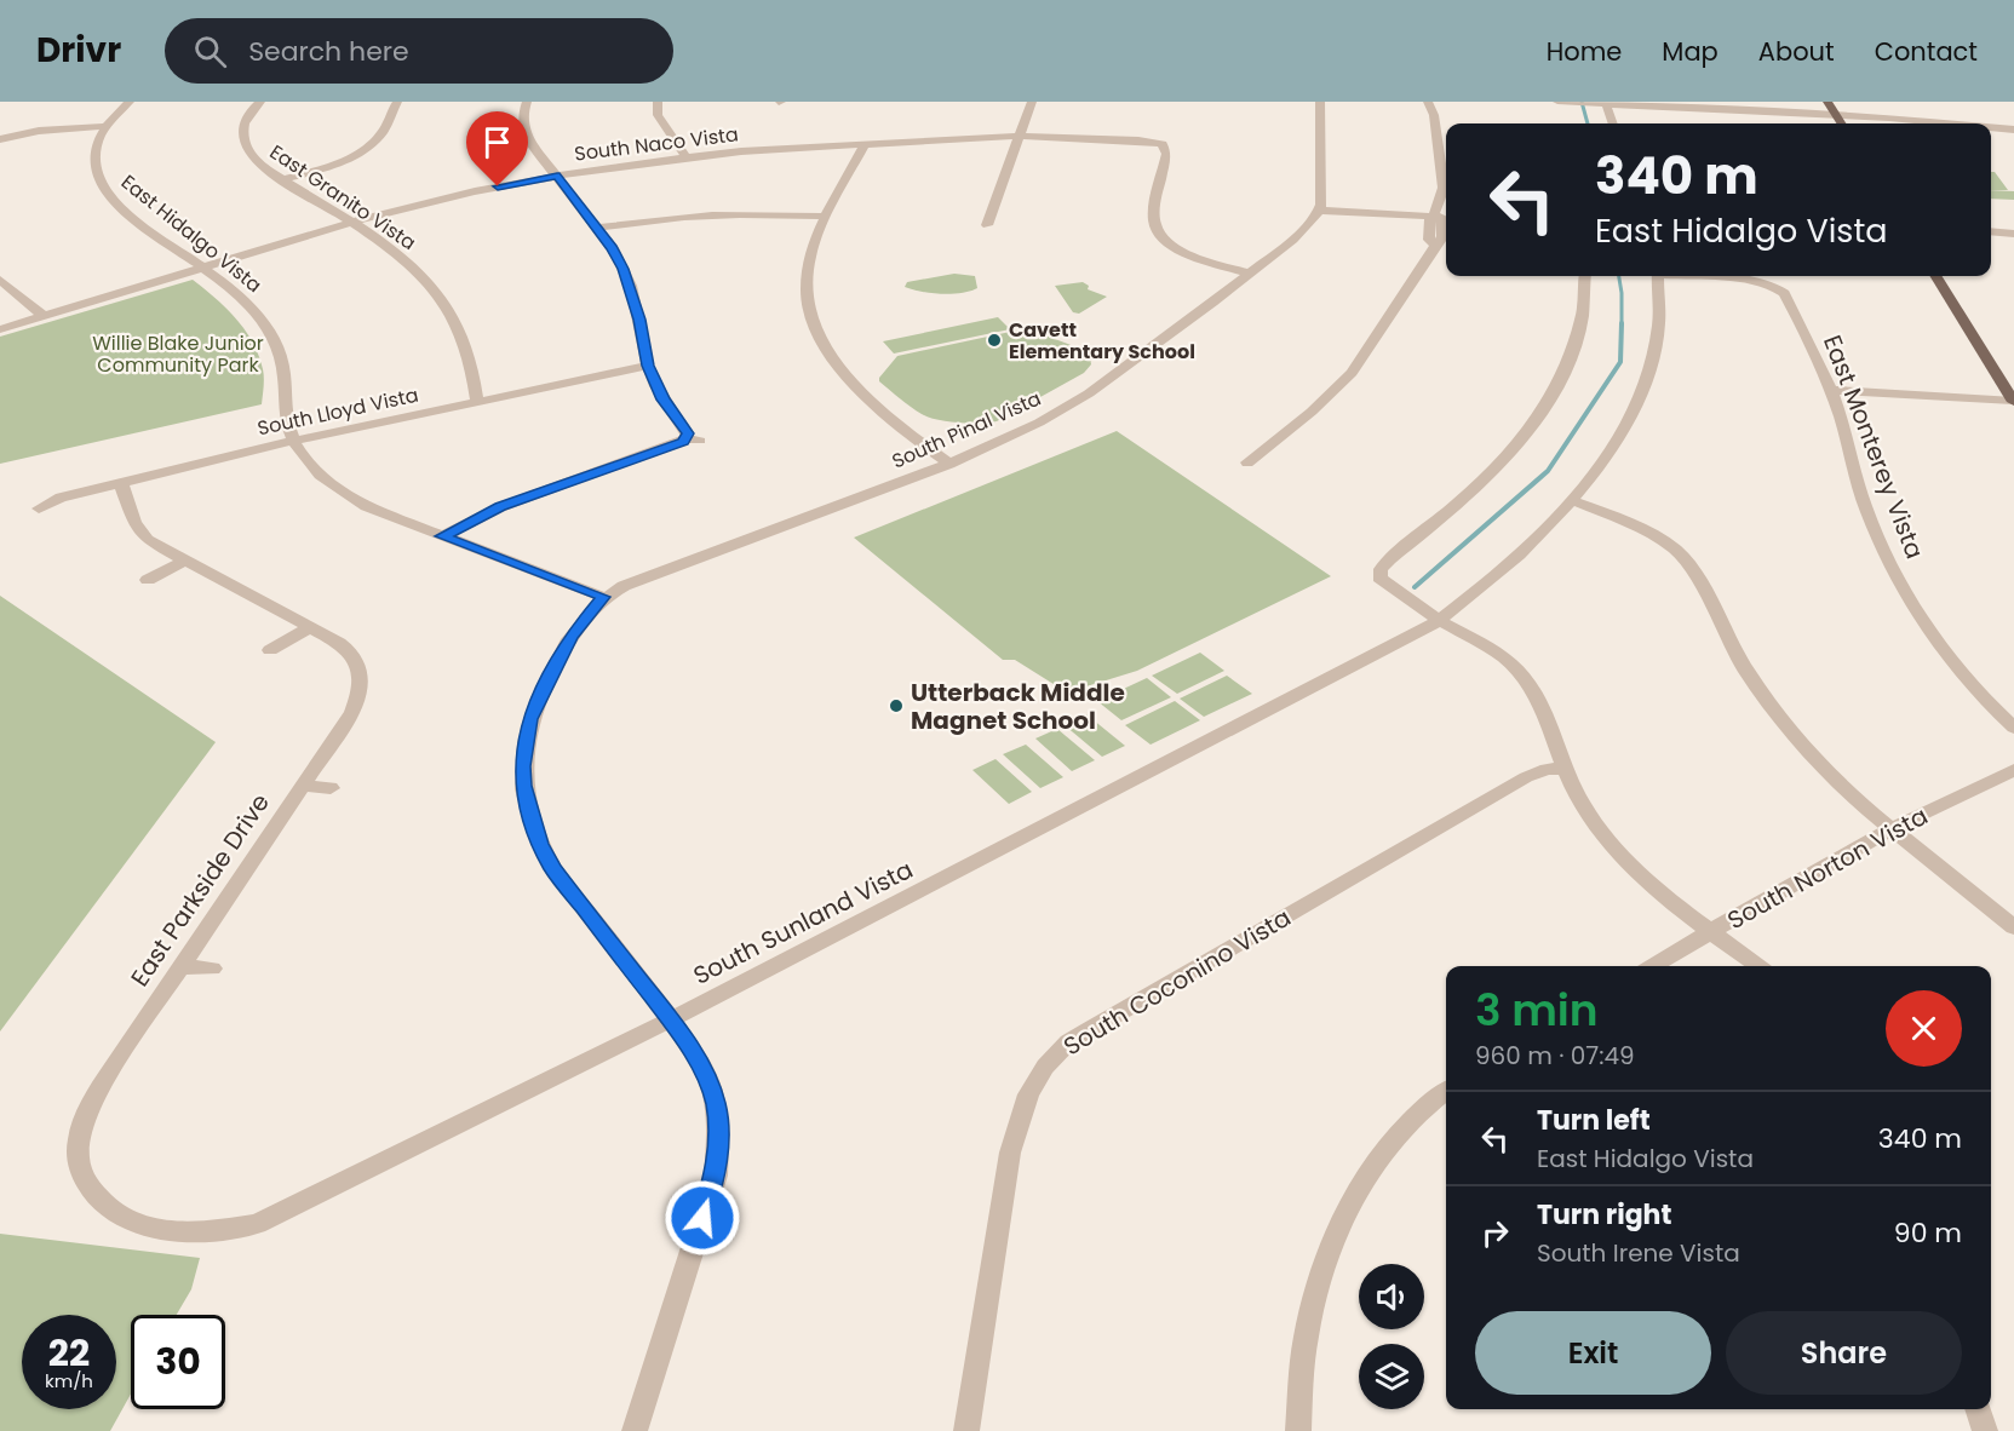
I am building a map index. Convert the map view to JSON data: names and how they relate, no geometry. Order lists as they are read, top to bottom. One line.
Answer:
{"streets":{"street":["South Naco Vista","East Granito Vista","East Hidalgo Vista","South Lloyd Vista","South Pinal Vista","East Monterey Vista","South Norton Vista","East Parkside Drive","South Sunland Vista","South Coconino Vista"]},"crossings":[["South Naco Vista","East Granito Vista"],["South Naco Vista","East Hidalgo Vista"],["South Naco Vista","South Pinal Vista"],["East Granito Vista","South Lloyd Vista"],["East Hidalgo Vista","South Lloyd Vista"],["East Hidalgo Vista","South Pinal Vista"],["South Lloyd Vista","East Parkside Drive"],["East Parkside Drive","South Sunland Vista"]],"parks":["Willie Blake Junior Community Park"],"places":["Cavett Elementary School","Utterback Middle Magnet School"],"page":{"header":"Drivr","search":"Search here","nav":["Home","Map","About","Contact"],"turn":["340 m","East Hidalgo Vista"],"heading":["3 min","960 m · 07:49"],"list":[{"name":"Turn left","note":"East Hidalgo Vista","value":"340 m"},{"name":"Turn right","note":"South Irene Vista","value":"90 m"}],"buttons":["Exit","Share"],"speed":"22 km/h","limit":"30"}}
